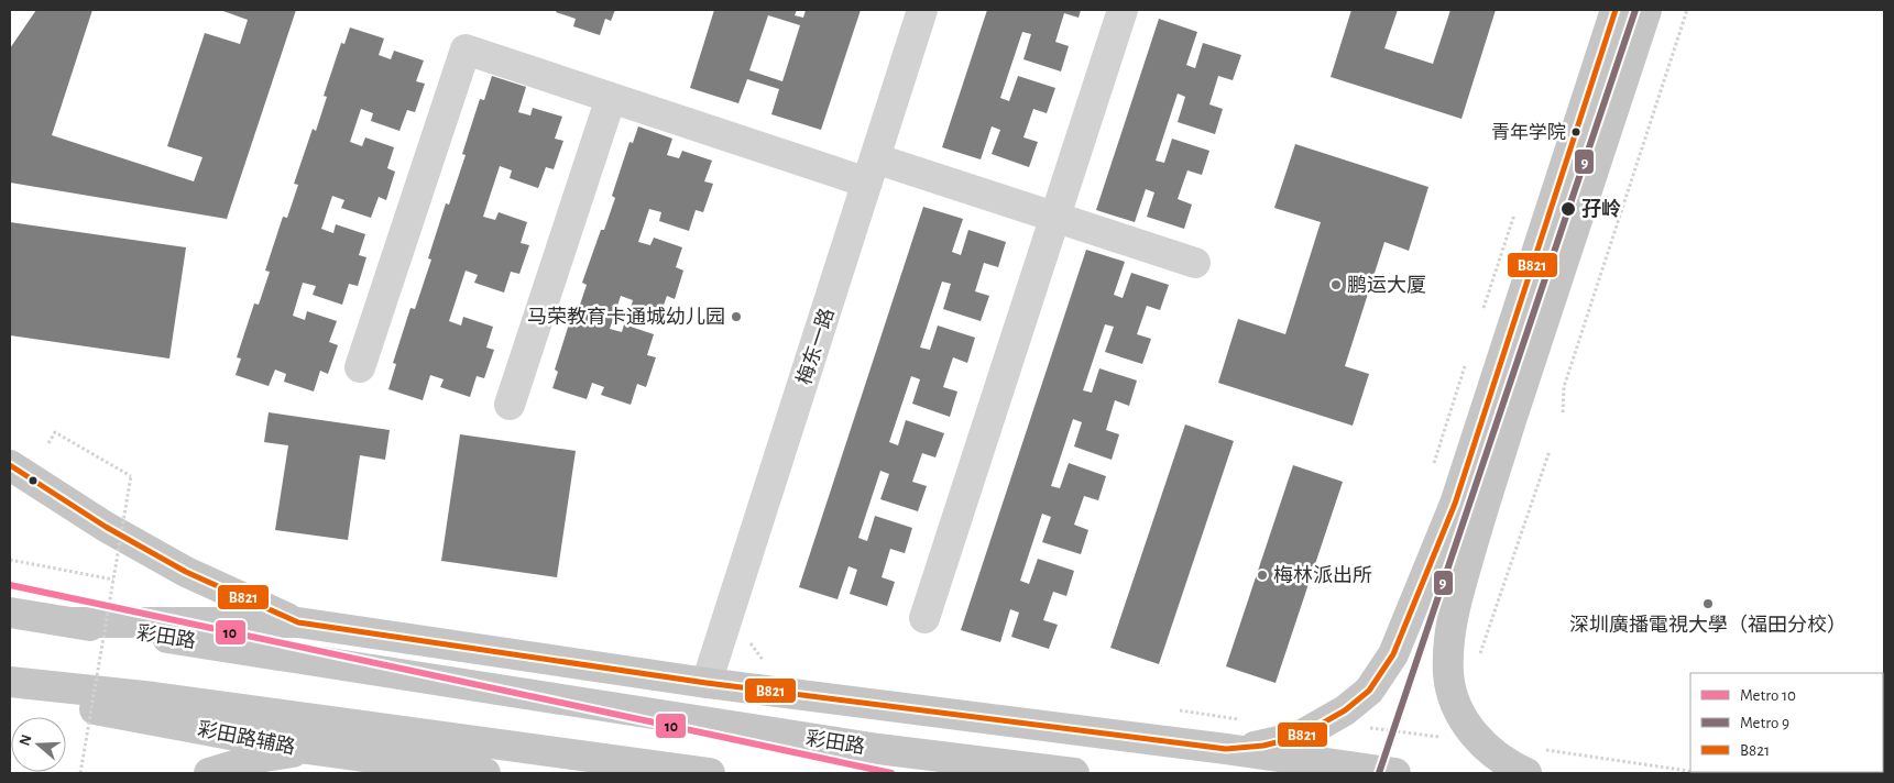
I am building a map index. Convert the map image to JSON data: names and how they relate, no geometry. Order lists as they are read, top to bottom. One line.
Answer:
{"streets":{"main road":["彩田路","彩田路辅路"],"street":["梅东一路"]},"places":["青年学院","孖岭","鹏运大厦","马荣教育卡通城幼儿园","梅林派出所","深圳廣播電視大學（福田分校）"],"lines":["metro line 9","transit line B821","metro line 10"],"legend":["Metro 10","Metro 9","B821"],"north":"left"}
